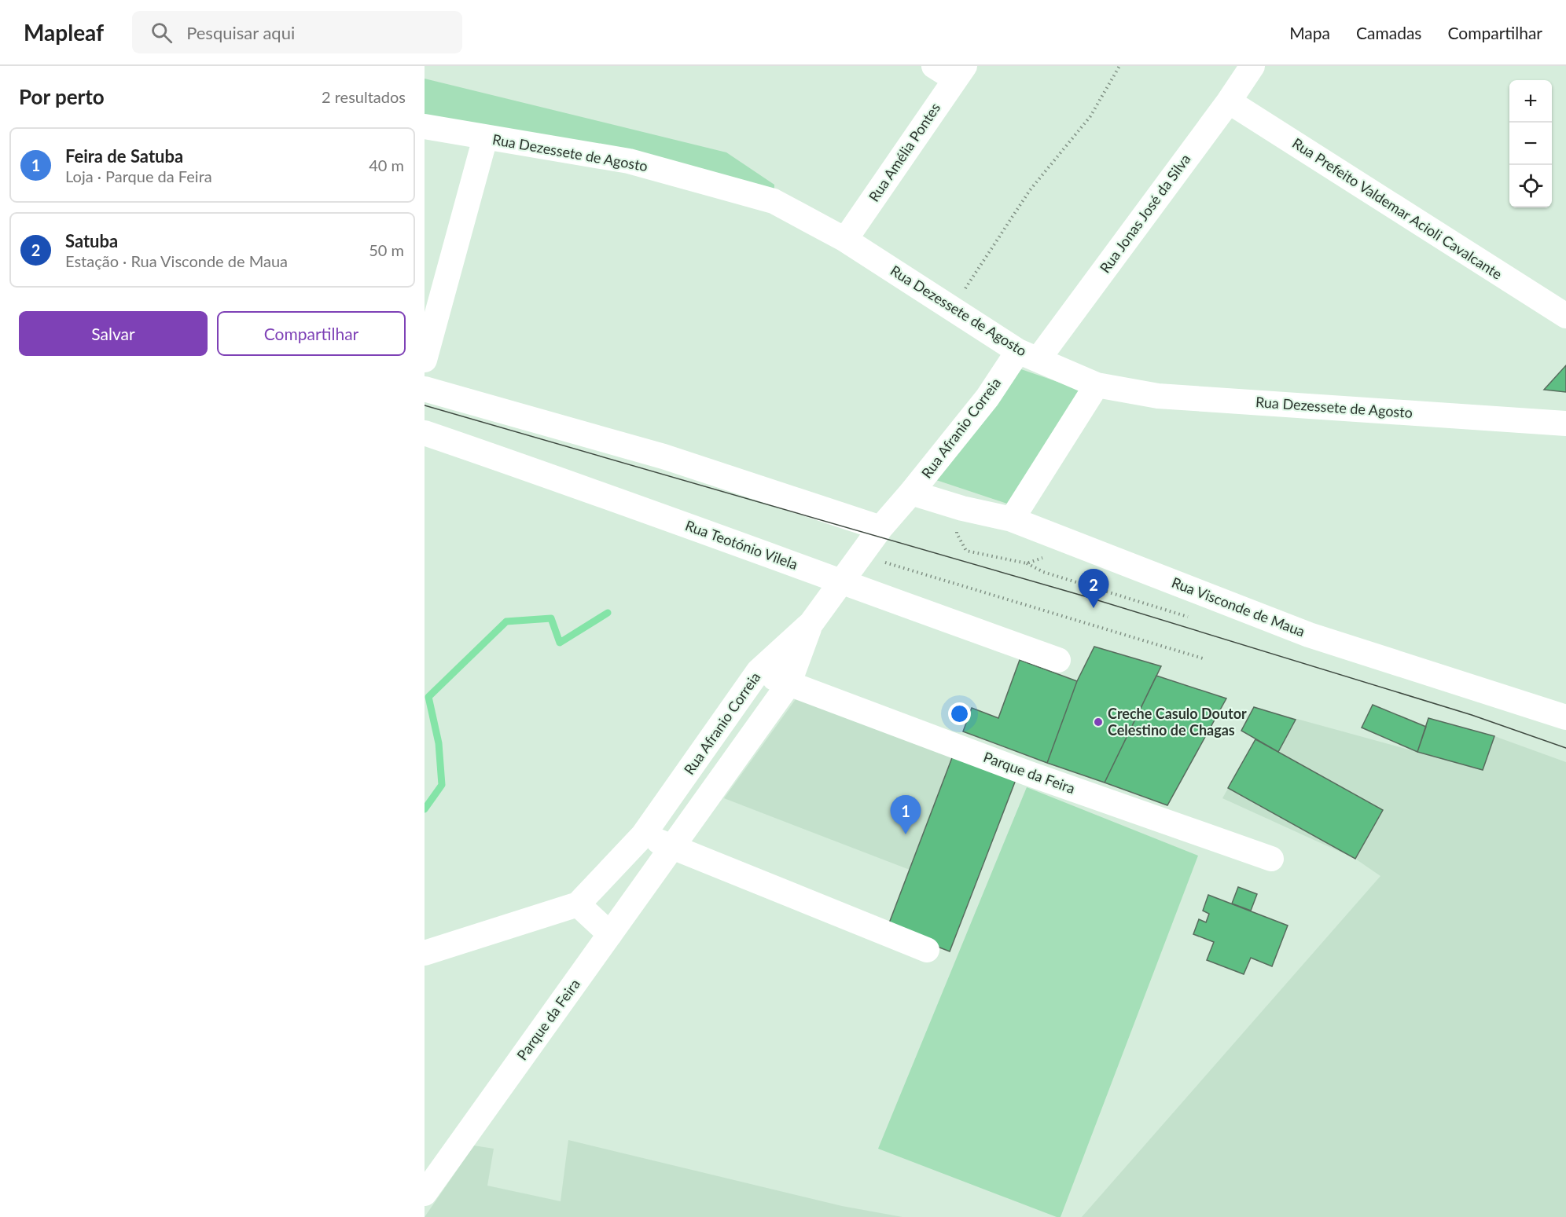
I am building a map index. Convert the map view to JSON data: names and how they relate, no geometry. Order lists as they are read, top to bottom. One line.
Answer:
{"streets":{"street":["Rua Amélia Pontes","Rua Dezessete de Agosto","Rua Prefeito Valdemar Acioli Cavalcante","Rua Jonas José da Silva","Rua Afranio Correia","Rua Teotónio Vilela","Rua Visconde de Maua","Parque da Feira"]},"crossings":[["Rua Amélia Pontes","Rua Dezessete de Agosto"],["Rua Dezessete de Agosto","Rua Jonas José da Silva"],["Rua Dezessete de Agosto","Rua Afranio Correia"],["Rua Prefeito Valdemar Acioli Cavalcante","Rua Jonas José da Silva"],["Rua Jonas José da Silva","Rua Afranio Correia"],["Rua Afranio Correia","Rua Teotónio Vilela"],["Rua Afranio Correia","Rua Visconde de Maua"],["Rua Afranio Correia","Parque da Feira"]],"places":["Creche Casulo Doutor Celestino de Chagas"],"page":{"header":"Mapleaf","search":"Pesquisar aqui","nav":["Mapa","Camadas","Compartilhar"],"heading":["Por perto","2 resultados"],"map_buttons":["+","−"],"list":[{"mark":"1","name":"Feira de Satuba","note":"Loja · Parque da Feira","value":"40 m"},{"mark":"2","name":"Satuba","note":"Estação · Rua Visconde de Maua","value":"50 m"}],"buttons":["Salvar","Compartilhar"],"pins":["2","1"]}}
